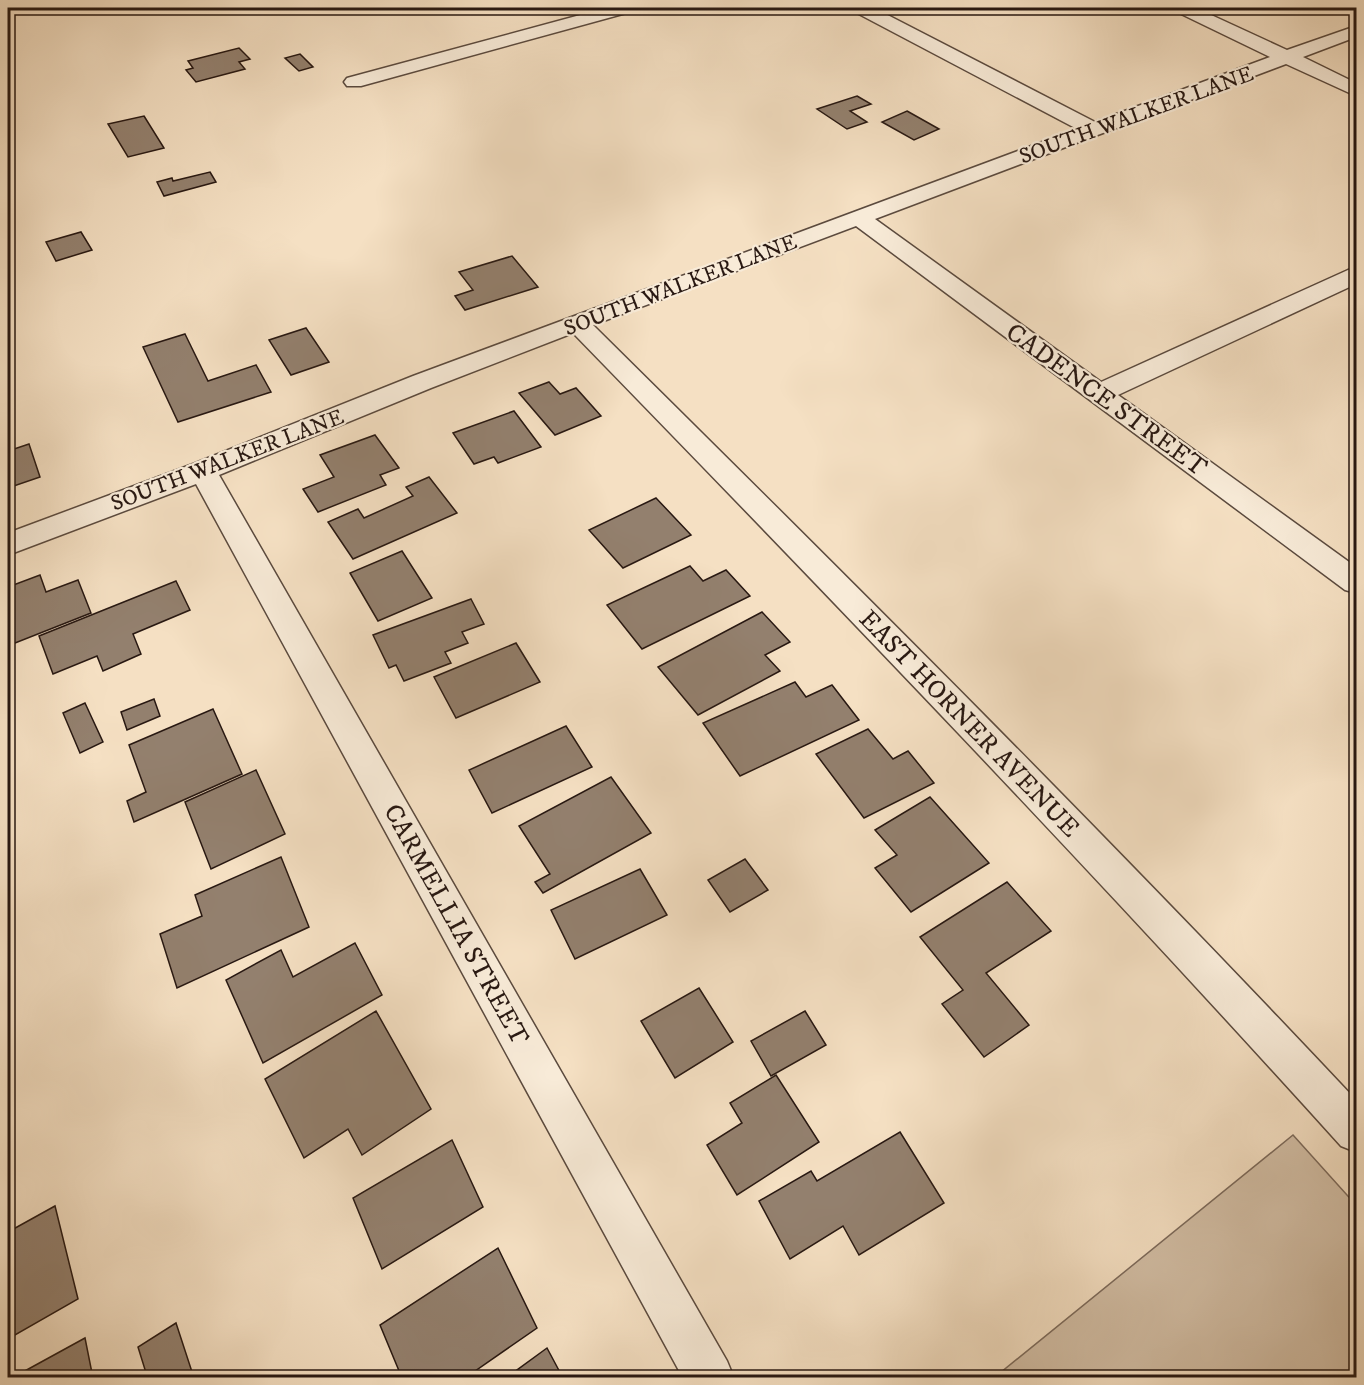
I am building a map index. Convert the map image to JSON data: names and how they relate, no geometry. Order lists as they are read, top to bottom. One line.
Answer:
{"streets":{"street":["SOUTH WALKER LANE","CADENCE STREET","EAST HORNER AVENUE","CARMELLIA STREET"]},"crossings":[["SOUTH WALKER LANE","CADENCE STREET"],["SOUTH WALKER LANE","EAST HORNER AVENUE"],["SOUTH WALKER LANE","CARMELLIA STREET"]]}
